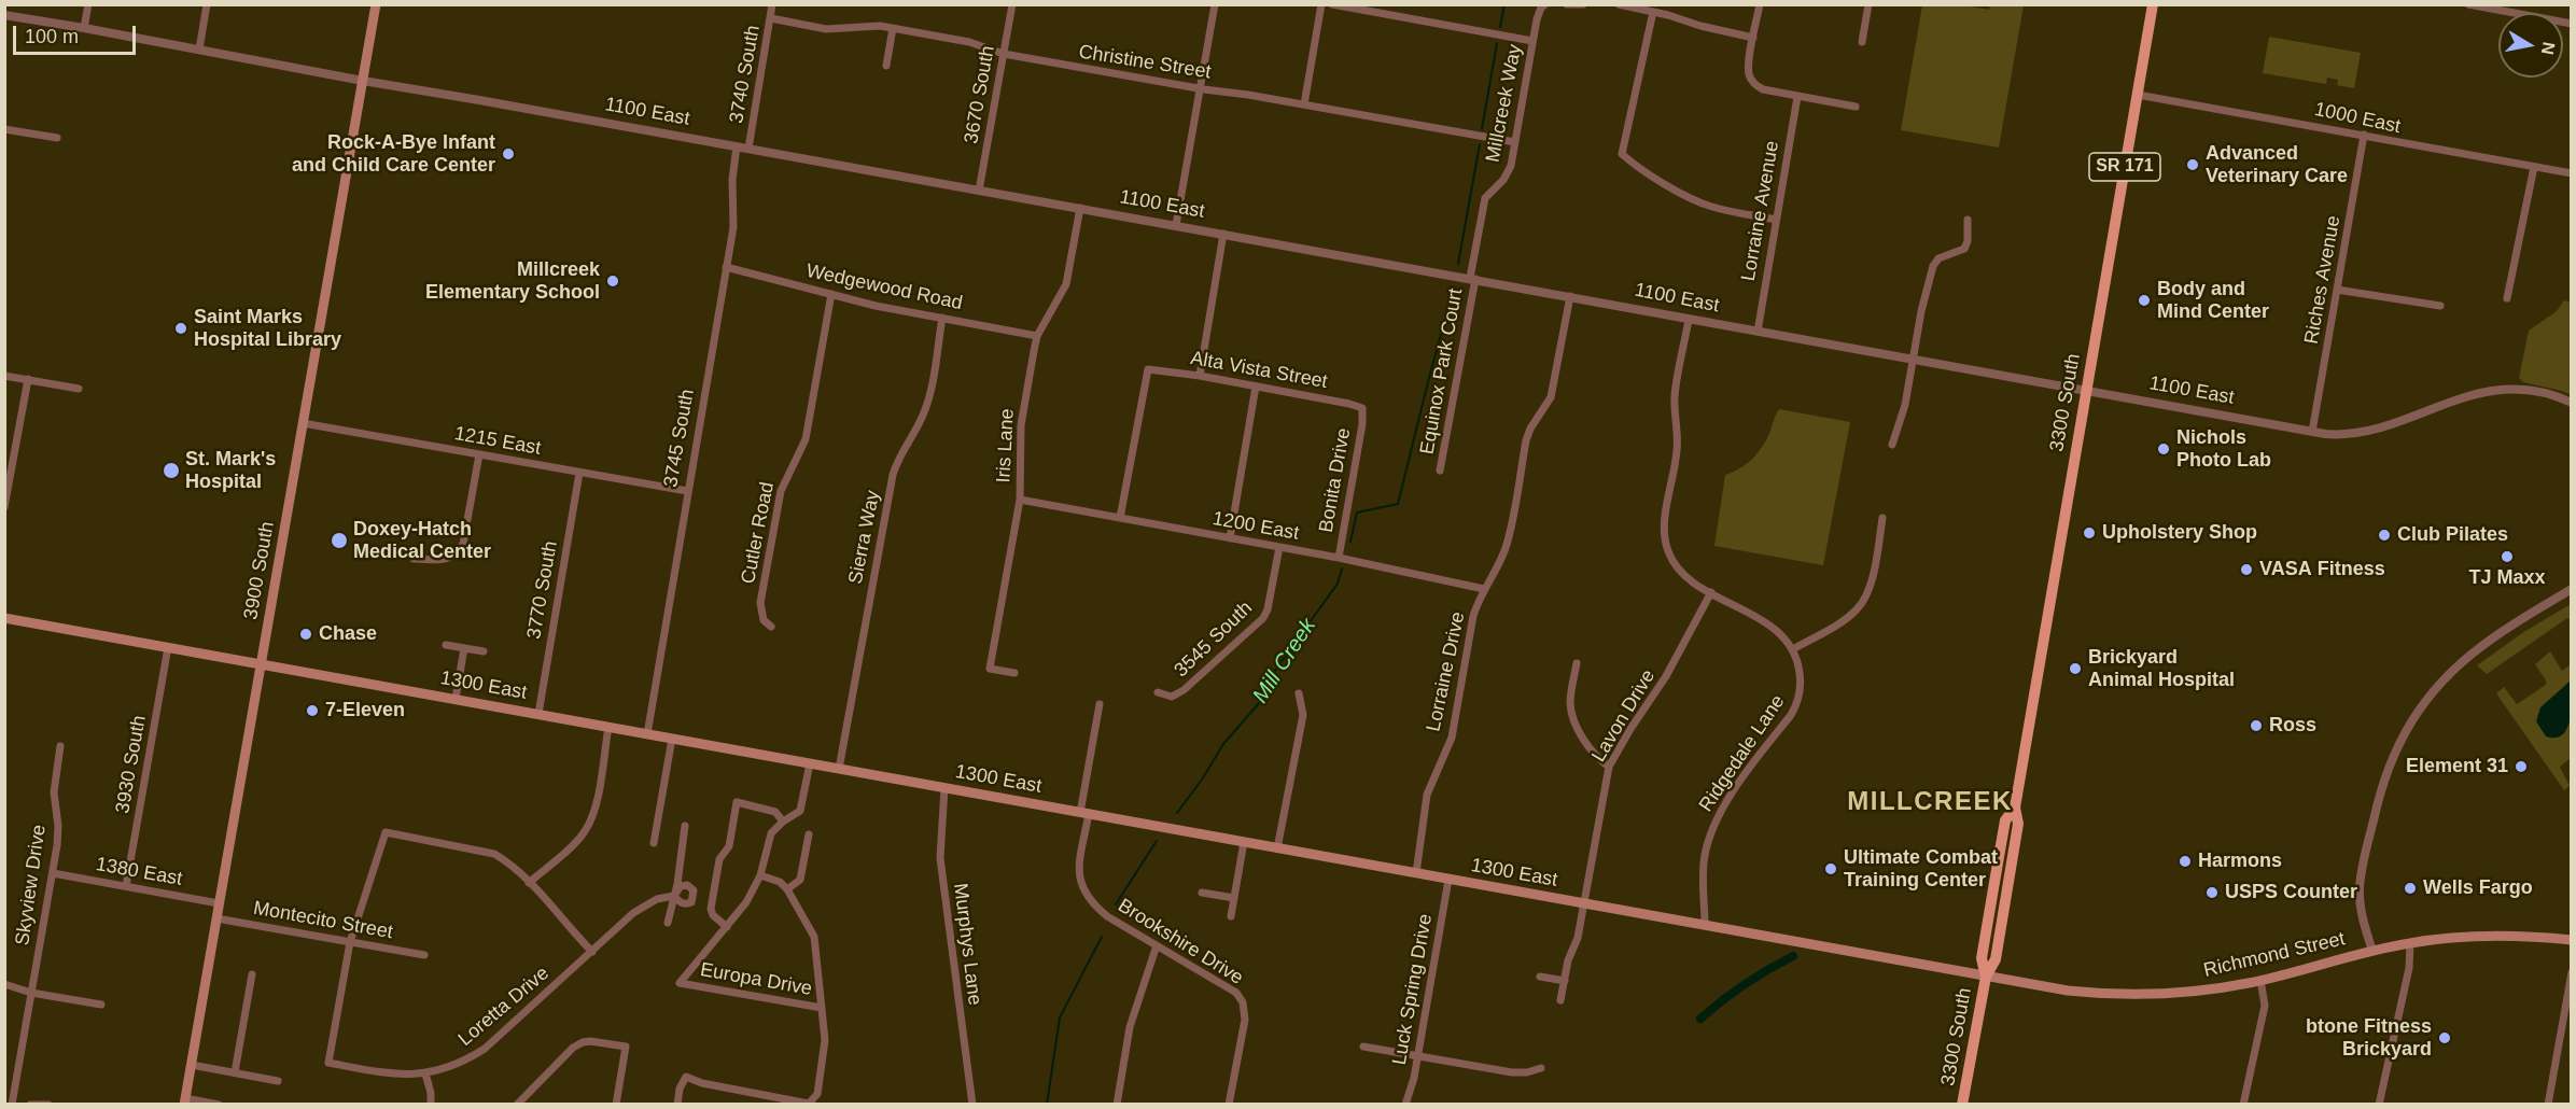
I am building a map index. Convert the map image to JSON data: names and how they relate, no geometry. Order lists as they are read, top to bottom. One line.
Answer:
{"streets":{"main road":["SR 171","3300 South","3900 South","1300 East","Richmond Street"],"street":["Christine Street","3740 South","3670 South","Millcreek Way","1100 East","1000 East","Lorraine Avenue","Riches Avenue","Wedgewood Road","Alta Vista Street","Equinox Park Court","3745 South","1215 East","Iris Lane","Bonita Drive","1200 East","Cutler Road","Sierra Way","3770 South","3545 South","Lorraine Drive","Lavon Drive","Ridgedale Lane","3930 South","1380 East","Skyview Drive","Montecito Street","Brookshire Drive","Murphys Lane","Europa Drive","Luck Spring Drive","Loretta Drive"]},"crossings":[["Christine Street","3740 South"],["Christine Street","3670 South"],["Christine Street","Millcreek Way"],["3740 South","1100 East"],["3670 South","1100 East"],["Millcreek Way","1100 East"],["Millcreek Way","Equinox Park Court"],["1100 East","Lorraine Avenue"],["1100 East","Riches Avenue"],["1100 East","Equinox Park Court"],["1100 East","3300 South"],["1100 East","3745 South"],["1100 East","Iris Lane"],["1100 East","3900 South"],["1100 East","Lorraine Drive"],["1000 East","Riches Avenue"],["1000 East","3300 South"],["Wedgewood Road","3745 South"],["Wedgewood Road","Iris Lane"],["Wedgewood Road","Cutler Road"],["Wedgewood Road","Sierra Way"],["Alta Vista Street","Bonita Drive"],["Alta Vista Street","1200 East"],["3300 South","1300 East"],["3300 South","Richmond Street"],["3745 South","1215 East"],["3745 South","1300 East"],["1215 East","3900 South"],["1215 East","3770 South"],["Iris Lane","1200 East"],["Bonita Drive","1200 East"],["1200 East","3545 South"],["1200 East","Lorraine Drive"],["Sierra Way","1300 East"],["3900 South","1300 East"],["3900 South","1380 East"],["3900 South","Montecito Street"],["3770 South","1300 East"],["Lorraine Drive","1300 East"],["1300 East","Lavon Drive"],["1300 East","Ridgedale Lane"],["1300 East","3930 South"],["1300 East","Brookshire Drive"],["1300 East","Murphys Lane"],["1300 East","Richmond Street"],["1300 East","Europa Drive"],["1300 East","Luck Spring Drive"],["3930 South","1380 East"],["1380 East","Skyview Drive"],["Montecito Street","Loretta Drive"]],"districts":["MILLCREEK"],"water":["Mill Creek"],"places":["Rock-A-Bye Infant and Child Care Center","Advanced Veterinary Care","Millcreek Elementary School","Body and Mind Center","Saint Marks Hospital Library","Nichols Photo Lab","St. Mark's Hospital","Upholstery Shop","Club Pilates","Doxey-Hatch Medical Center","TJ Maxx","VASA Fitness","Chase","Brickyard Animal Hospital","7-Eleven","Ross","Element 31","Harmons","Ultimate Combat Training Center","Wells Fargo","USPS Counter","btone Fitness Brickyard"],"scale_bar":"100 m","north":"right"}
